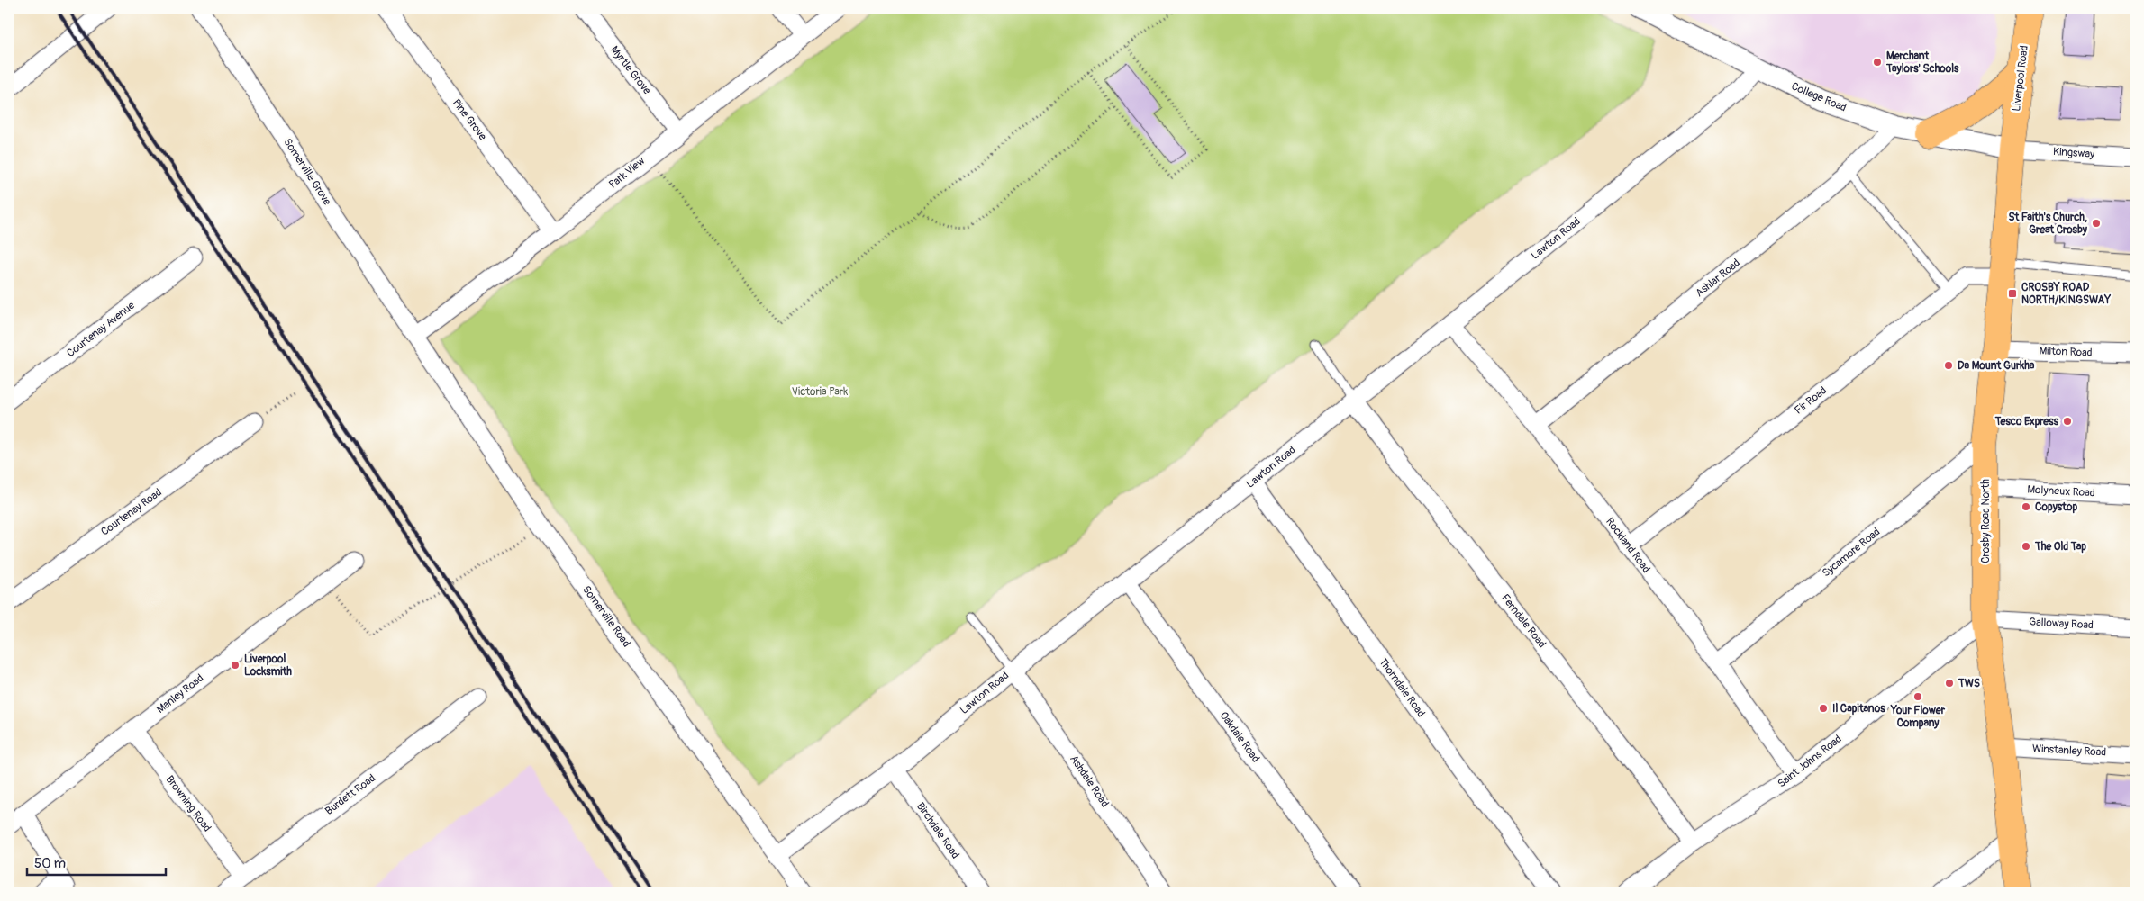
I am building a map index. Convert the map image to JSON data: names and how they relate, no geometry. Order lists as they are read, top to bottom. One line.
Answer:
{"streets":{"highway":["Liverpool Road","Crosby Road North"],"street":["Myrtle Grove","College Road","Pine Grove","Kingsway","Somerville Grove","Park View","Lawton Road","Ashlar Road","Courtenay Avenue","Milton Road","Fir Road","Molyneux Road","Courtenay Road","Rockland Road","Sycamore Road","Somerville Road","Ferndale Road","Galloway Road","Thorndale Road","Manley Road","Oakdale Road","Winstanley Road","Saint Johns Road","Ashdale Road","Burdett Road","Browning Road","Birchdale Road"]},"crossings":[["Myrtle Grove","Park View"],["Liverpool Road","College Road"],["Liverpool Road","Kingsway"],["Liverpool Road","Crosby Road North"],["College Road","Kingsway"],["College Road","Lawton Road"],["College Road","Ashlar Road"],["College Road","Crosby Road North"],["Pine Grove","Park View"],["Kingsway","Crosby Road North"],["Somerville Grove","Park View"],["Somerville Grove","Somerville Road"],["Park View","Somerville Road"],["Lawton Road","Rockland Road"],["Lawton Road","Somerville Road"],["Lawton Road","Ferndale Road"],["Lawton Road","Thorndale Road"],["Lawton Road","Oakdale Road"],["Lawton Road","Ashdale Road"],["Lawton Road","Birchdale Road"],["Ashlar Road","Rockland Road"],["Milton Road","Crosby Road North"],["Fir Road","Crosby Road North"],["Fir Road","Rockland Road"],["Molyneux Road","Crosby Road North"],["Crosby Road North","Sycamore Road"],["Crosby Road North","Galloway Road"],["Crosby Road North","Winstanley Road"],["Crosby Road North","Saint Johns Road"],["Rockland Road","Sycamore Road"],["Rockland Road","Saint Johns Road"],["Ferndale Road","Saint Johns Road"],["Galloway Road","Saint Johns Road"],["Manley Road","Browning Road"],["Burdett Road","Browning Road"]],"parks":["Victoria Park"],"places":{"other":["Merchant Taylors' Schools","St Faith's Church, Great Crosby","Da Mount Gurkha","Tesco Express","Copystop","The Old Tap","Liverpool Locksmith","TWS","Your Flower Company","Il Capitanos"],"transit":["CROSBY ROAD NORTH/KINGSWAY"]},"scale_bar":"50 m"}
